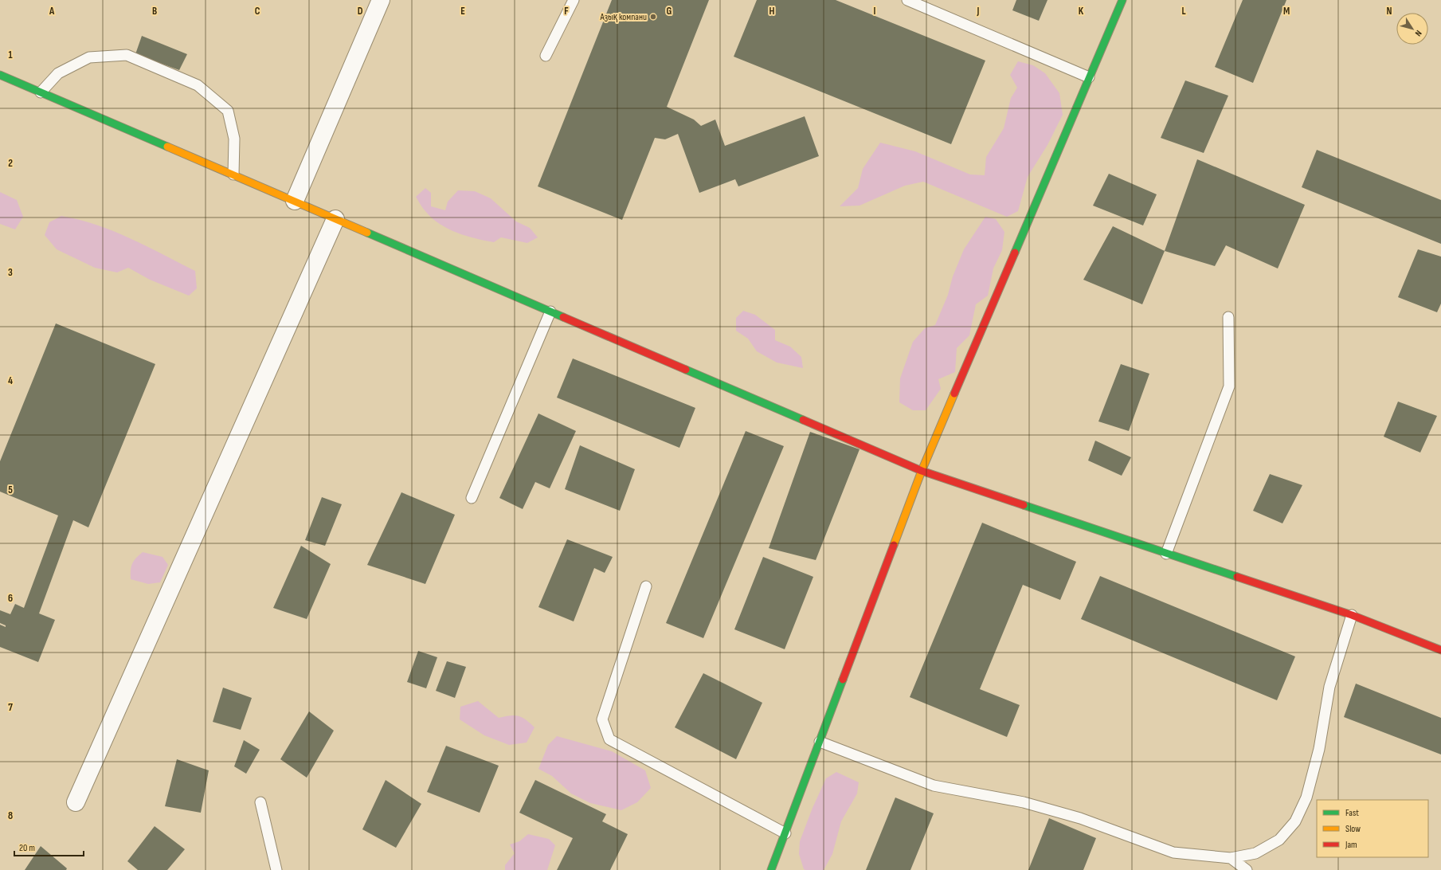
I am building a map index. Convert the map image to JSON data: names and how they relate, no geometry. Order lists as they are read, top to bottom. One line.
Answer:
{"places":["Азық компани"],"legend":["Fast","Slow","Jam"],"scale_bar":"20 m","north":"bottom right","grid":{"columns":["A","B","C","D","E","F","G","H","I","J","K","L","M","N"],"rows":["1","2","3","4","5","6","7","8"]}}
